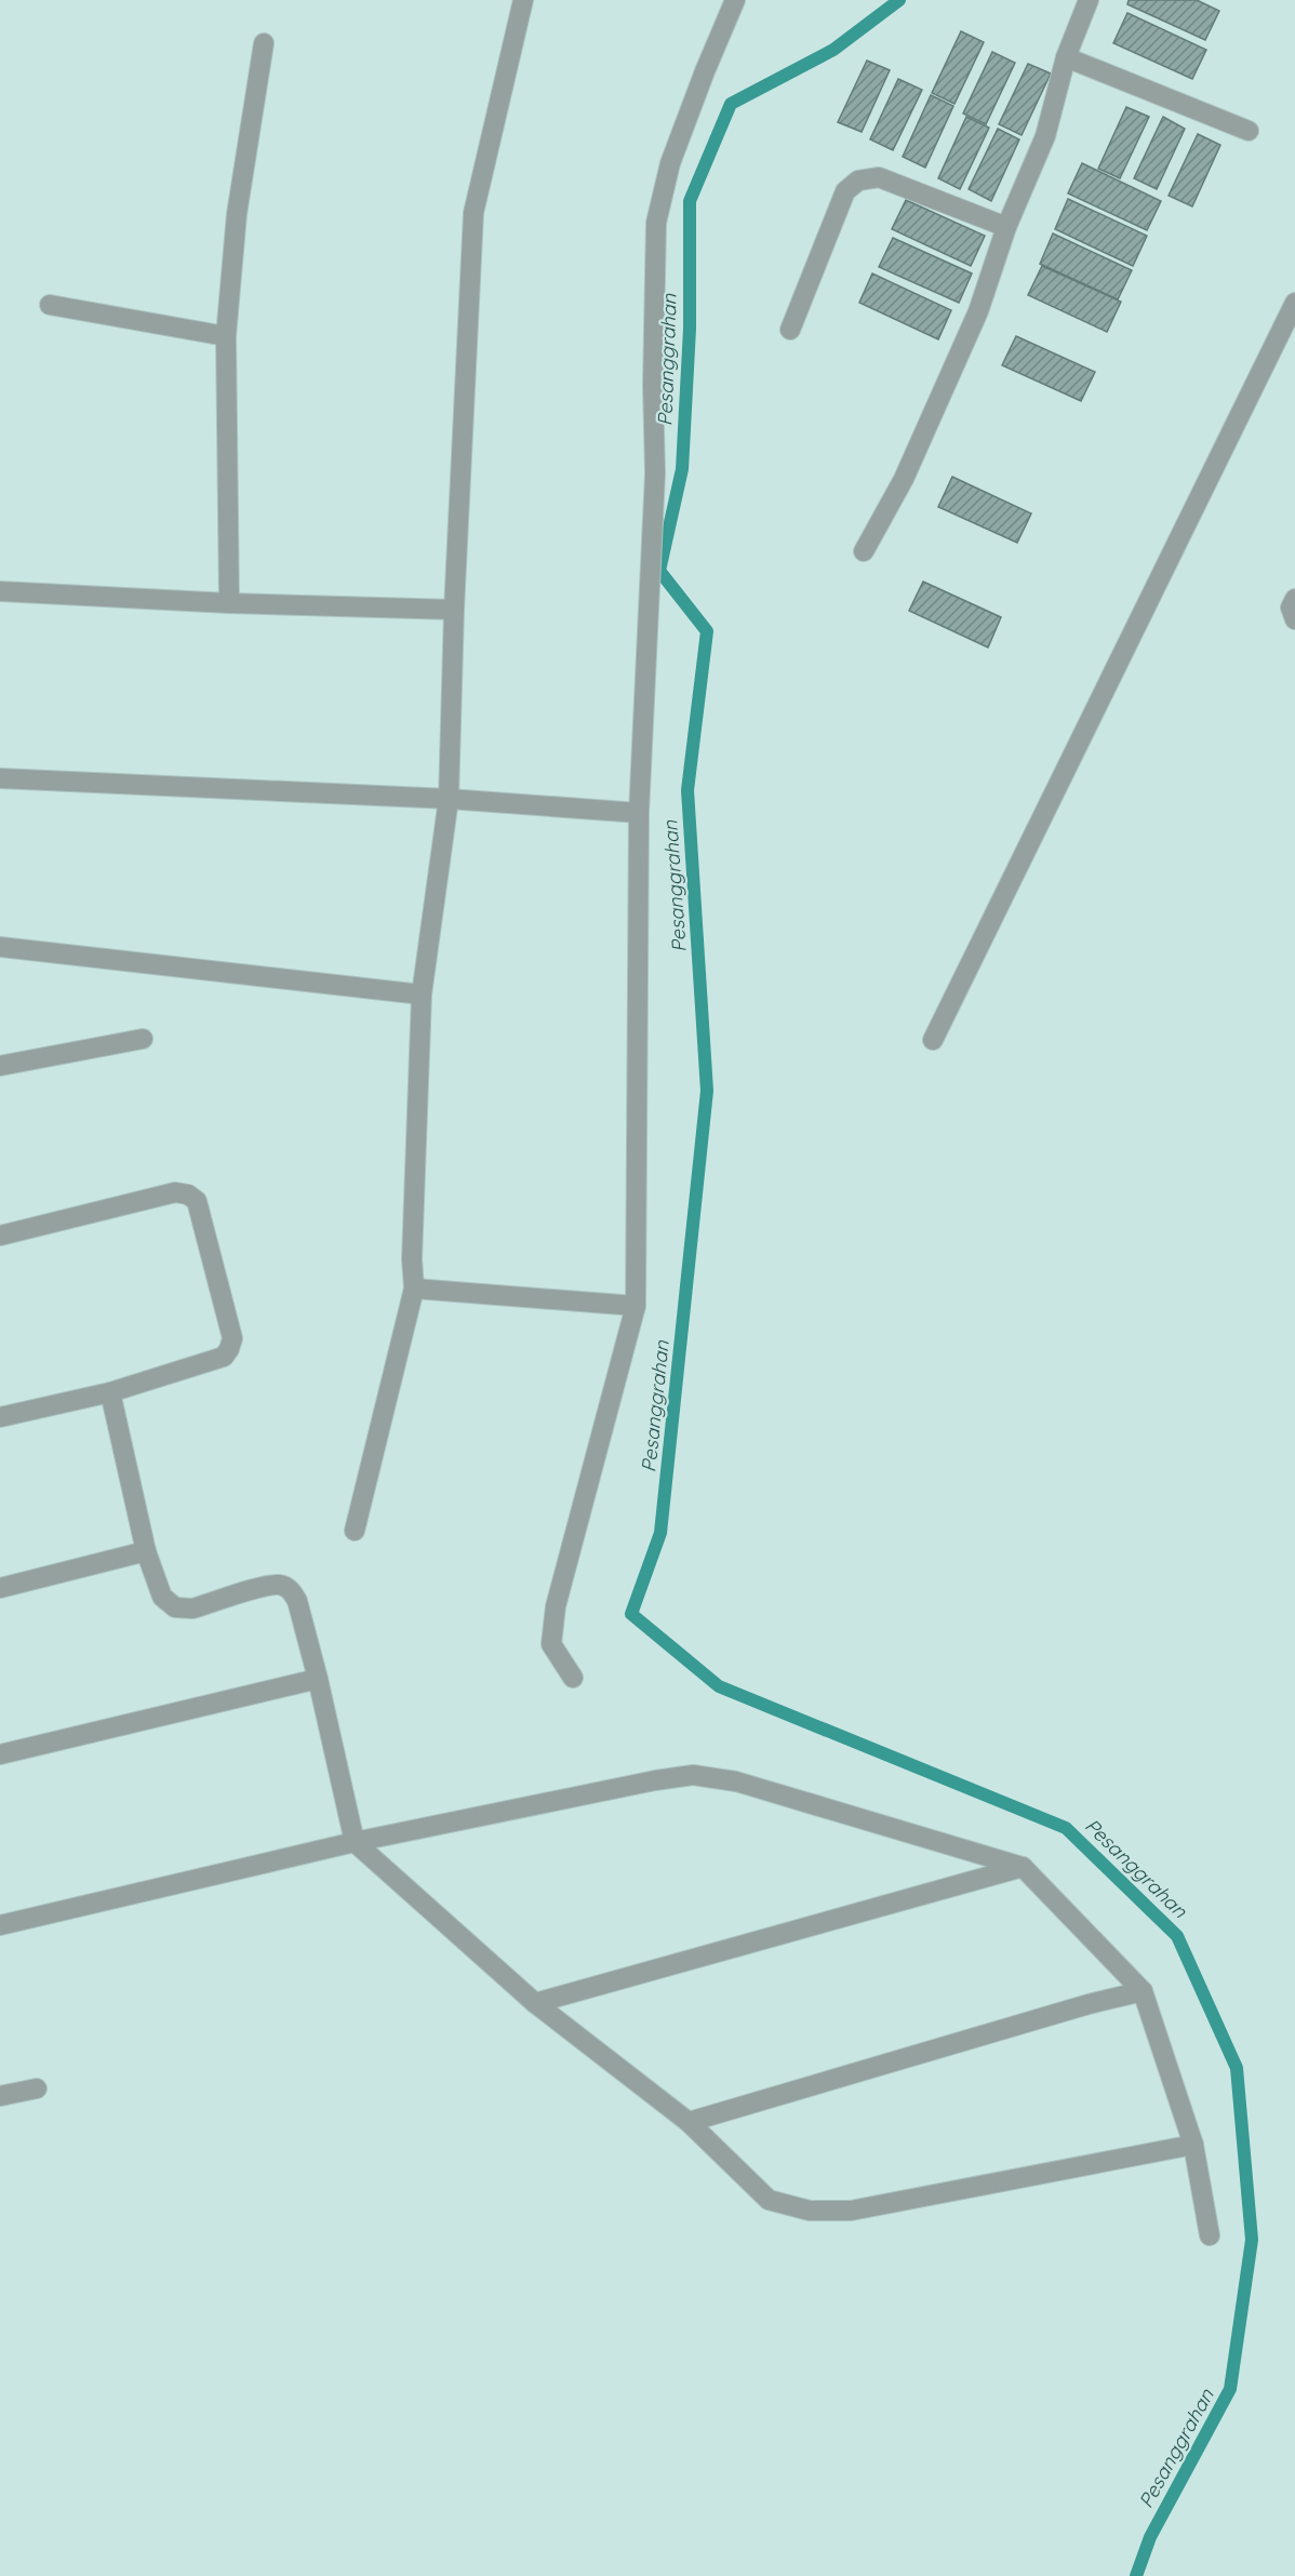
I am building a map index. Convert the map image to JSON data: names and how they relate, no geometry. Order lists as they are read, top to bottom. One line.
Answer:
{"water":["Pesanggrahan"]}
